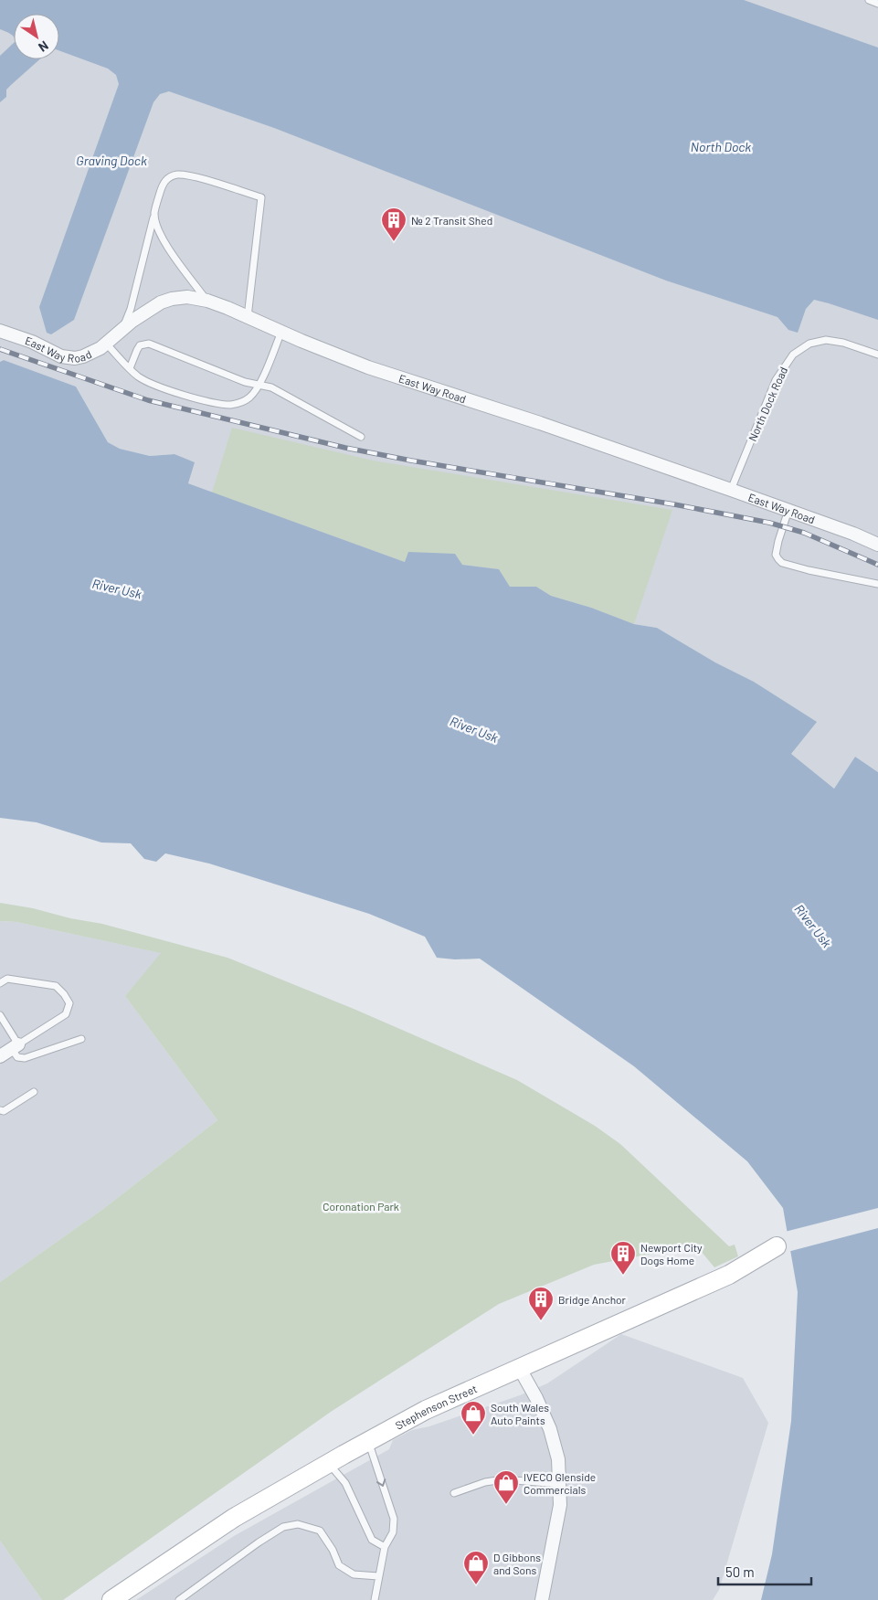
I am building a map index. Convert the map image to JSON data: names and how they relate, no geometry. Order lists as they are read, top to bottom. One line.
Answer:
{"streets":{"street":["East Way Road","Stephenson Street"],"lane":["North Dock Road"]},"crossings":[["East Way Road","North Dock Road"]],"water":["North Dock","Graving Dock","River Usk"],"parks":["Coronation Park"],"places":{"building":["№ 2 Transit Shed","Newport City Dogs Home","Bridge Anchor"],"shop":["South Wales Auto Paints","IVECO Glenside Commercials","D Gibbons and Sons"]},"scale_bar":"50 m","north":"bottom right"}
